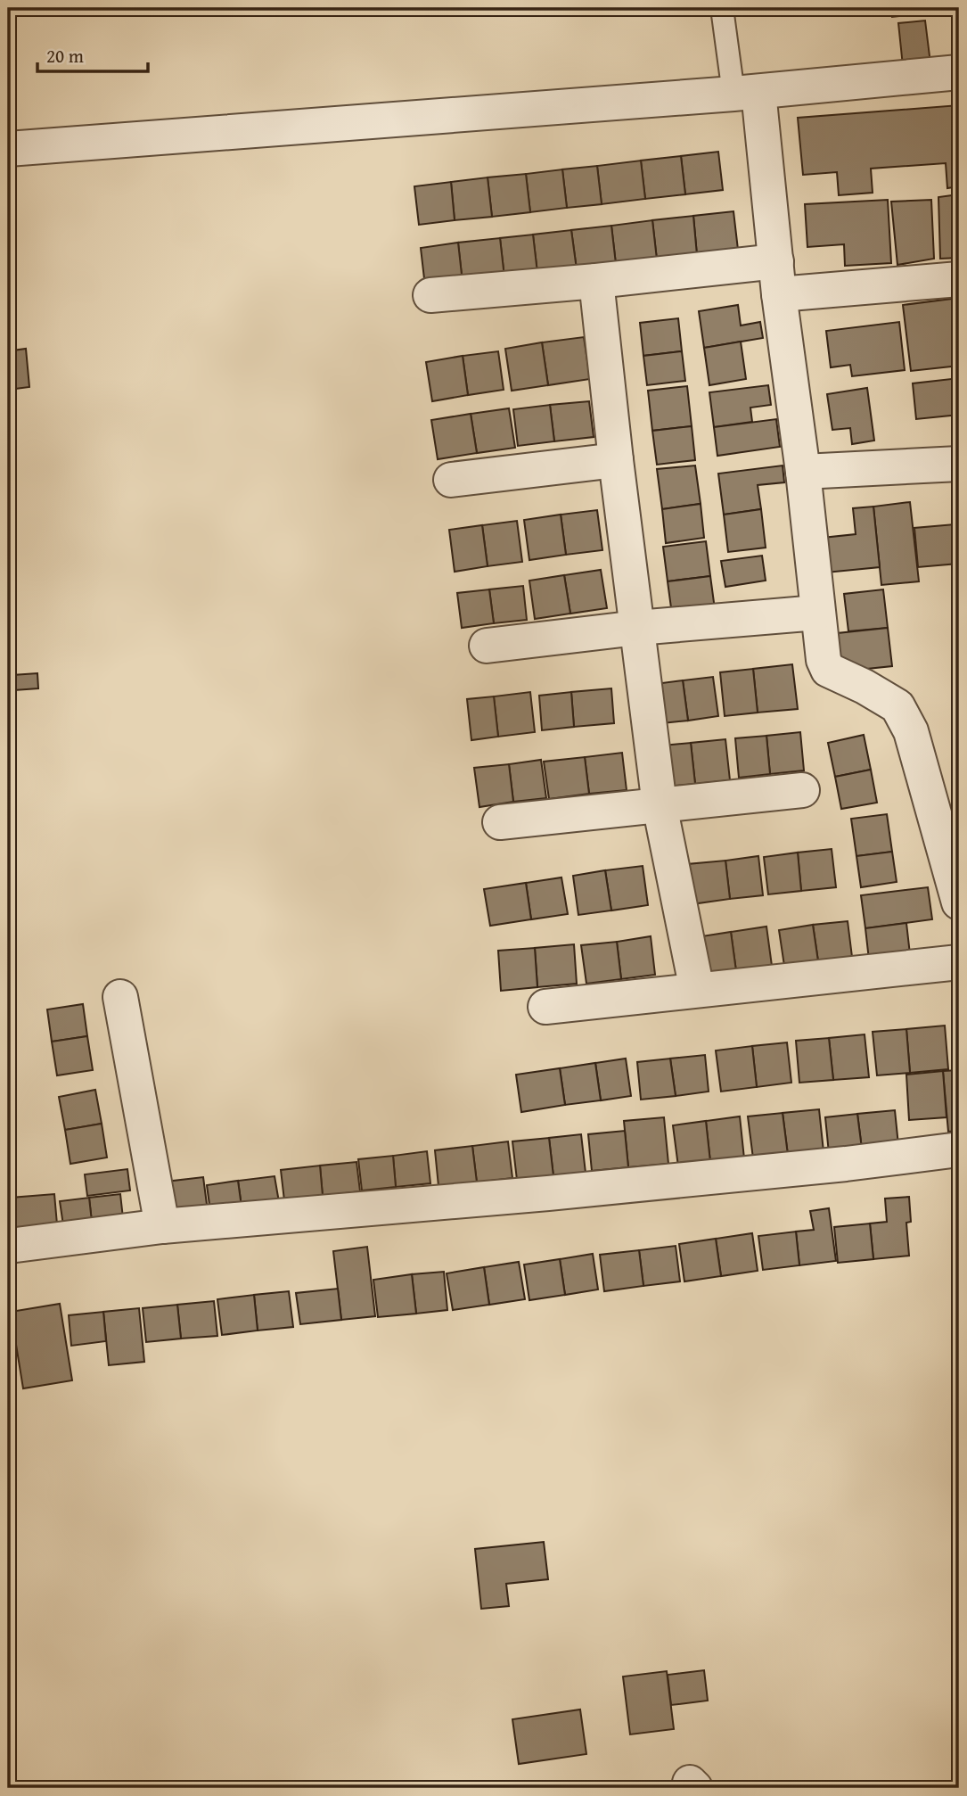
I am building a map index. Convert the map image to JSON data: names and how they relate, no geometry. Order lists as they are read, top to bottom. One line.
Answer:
{"scale_bar":"20 m"}
